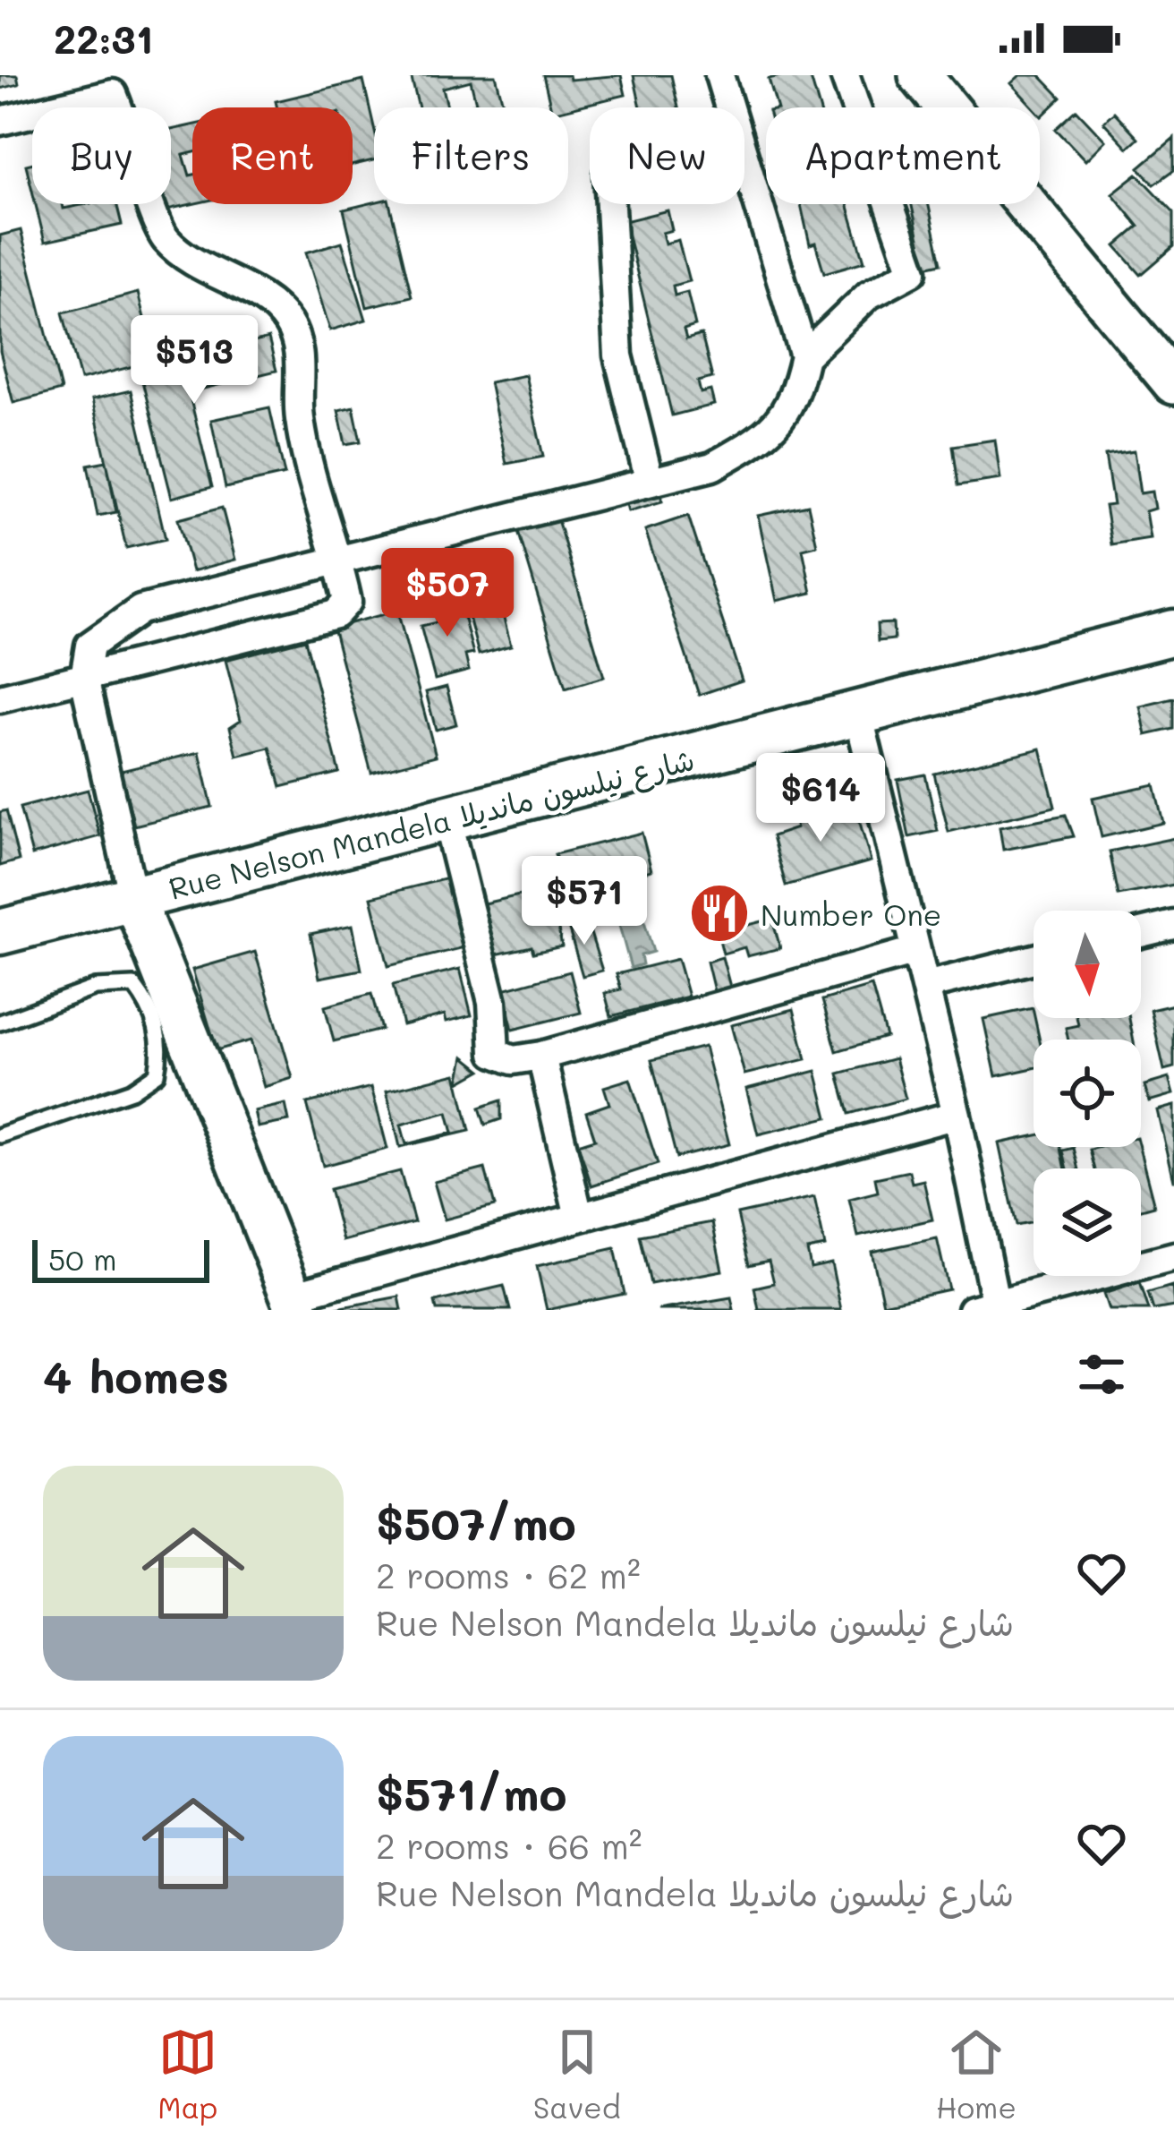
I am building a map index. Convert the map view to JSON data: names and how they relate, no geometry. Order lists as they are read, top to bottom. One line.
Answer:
{"streets":{"main road":["Rue Nelson Mandela شارع نيلسون مانديلا"]},"places":{"restaurant":["Number One"]},"scale_bar":"50 m","north":"bottom","page":{"status":"22:31","chip":["Buy","Rent","Filters","New","Apartment"],"price":["$513","$507","$614","$571"],"scale":"50 m","heading":"4 homes","list":[{"name":"$507/mo","note":"2 rooms · 62 m² · Rue Nelson Mandela شارع نيلسون مانديلا"},{"name":"$571/mo","note":"2 rooms · 66 m² · Rue Nelson Mandela شارع نيلسون مانديلا"}],"tabs":["Map","Saved","Home"]}}
